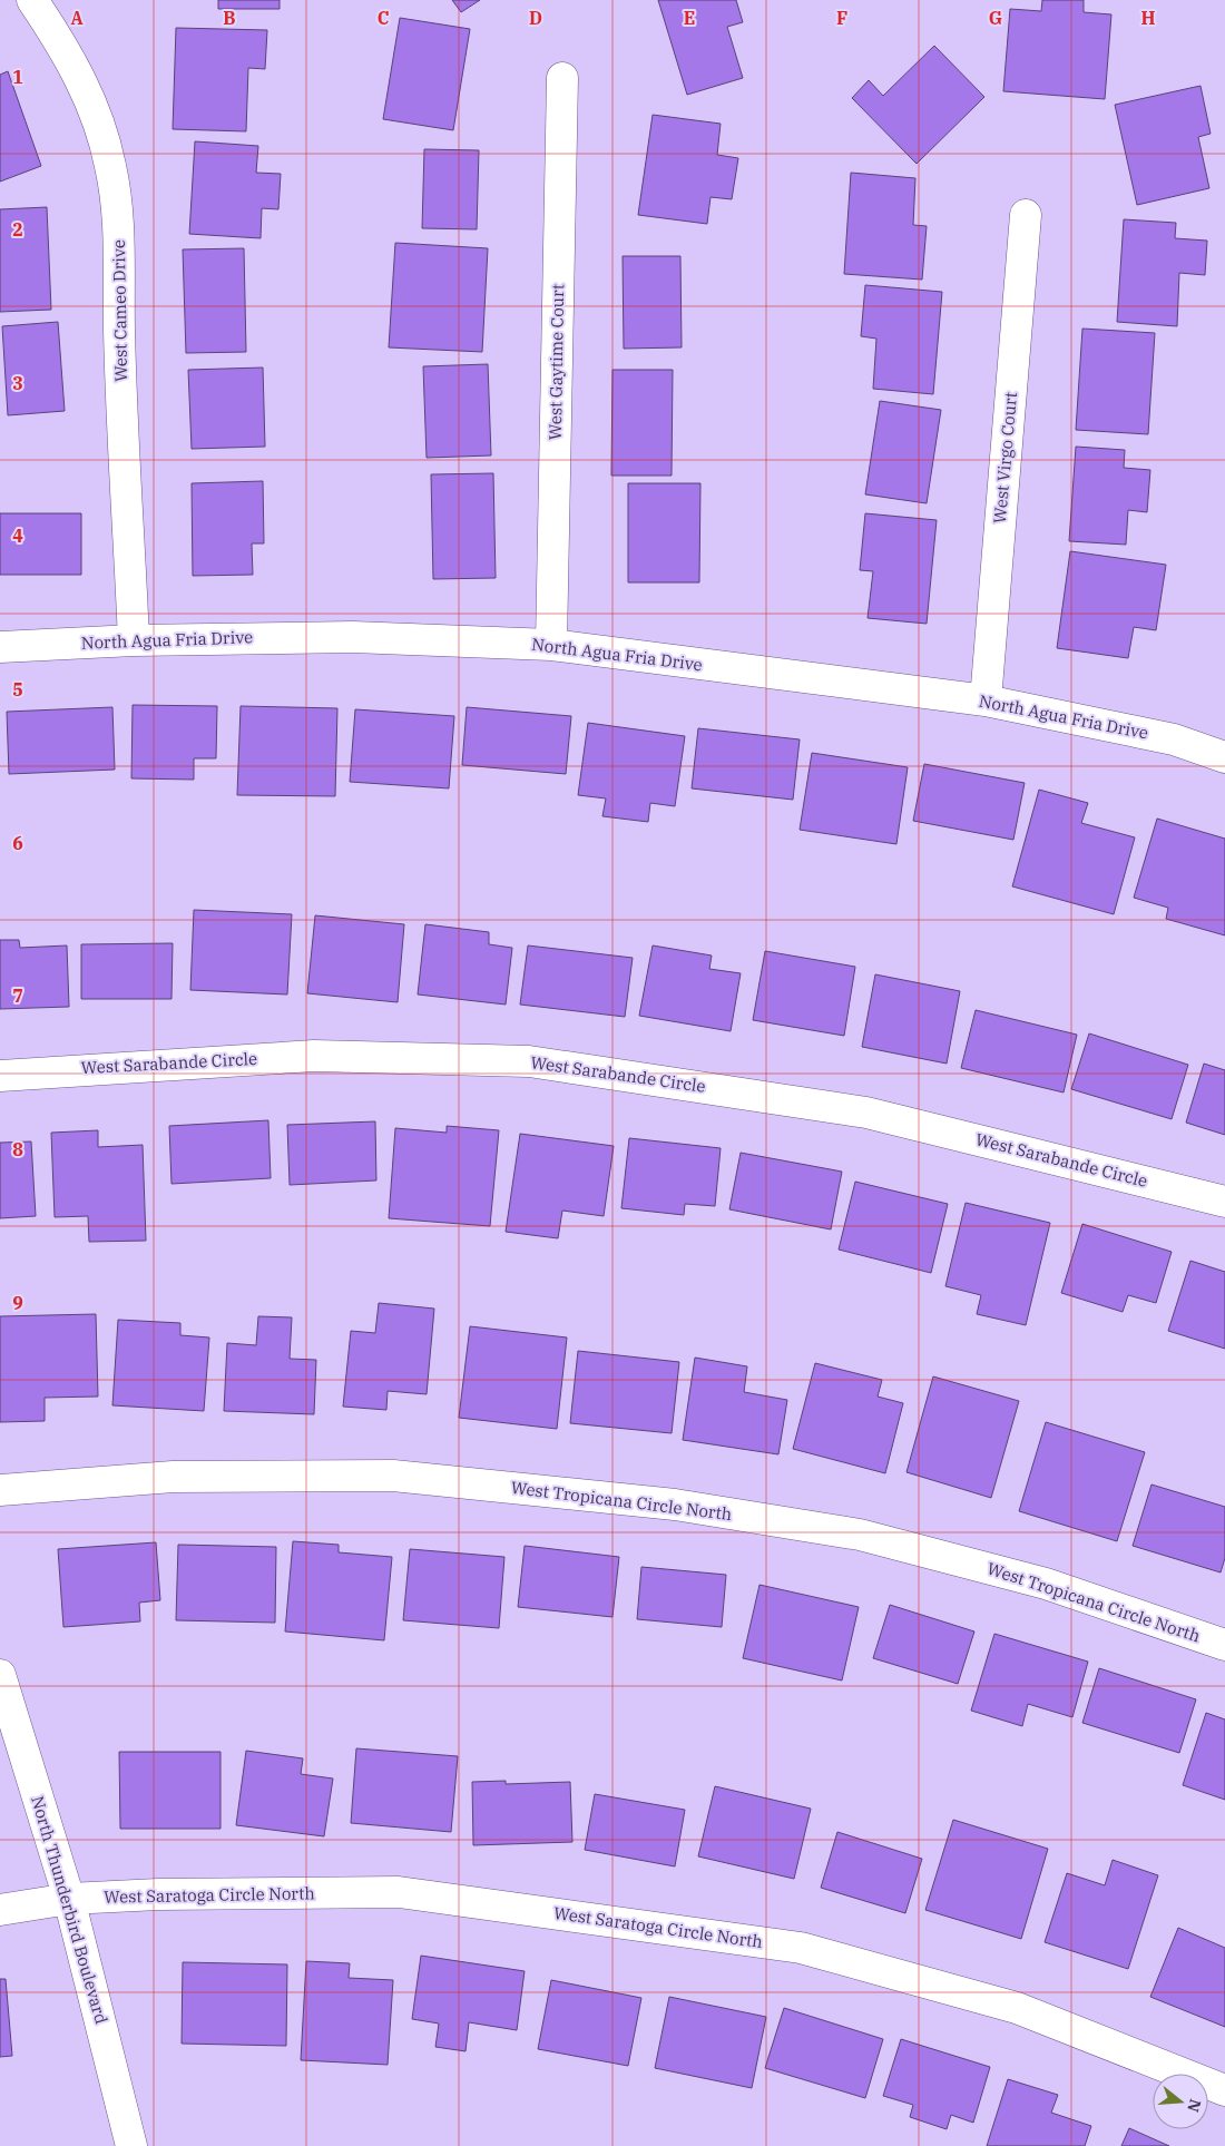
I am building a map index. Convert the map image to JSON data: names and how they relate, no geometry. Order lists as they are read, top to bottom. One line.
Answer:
{"streets":{"street":["West Cameo Drive","West Gaytime Court","West Virgo Court","North Agua Fria Drive","West Sarabande Circle","West Tropicana Circle North","West Saratoga Circle North","North Thunderbird Boulevard"]},"crossings":[["West Cameo Drive","North Agua Fria Drive"],["West Gaytime Court","North Agua Fria Drive"],["West Virgo Court","North Agua Fria Drive"],["West Saratoga Circle North","North Thunderbird Boulevard"]],"north":"right","grid":{"columns":["A","B","C","D","E","F","G","H"],"rows":["1","2","3","4","5","6","7","8","9"]}}
